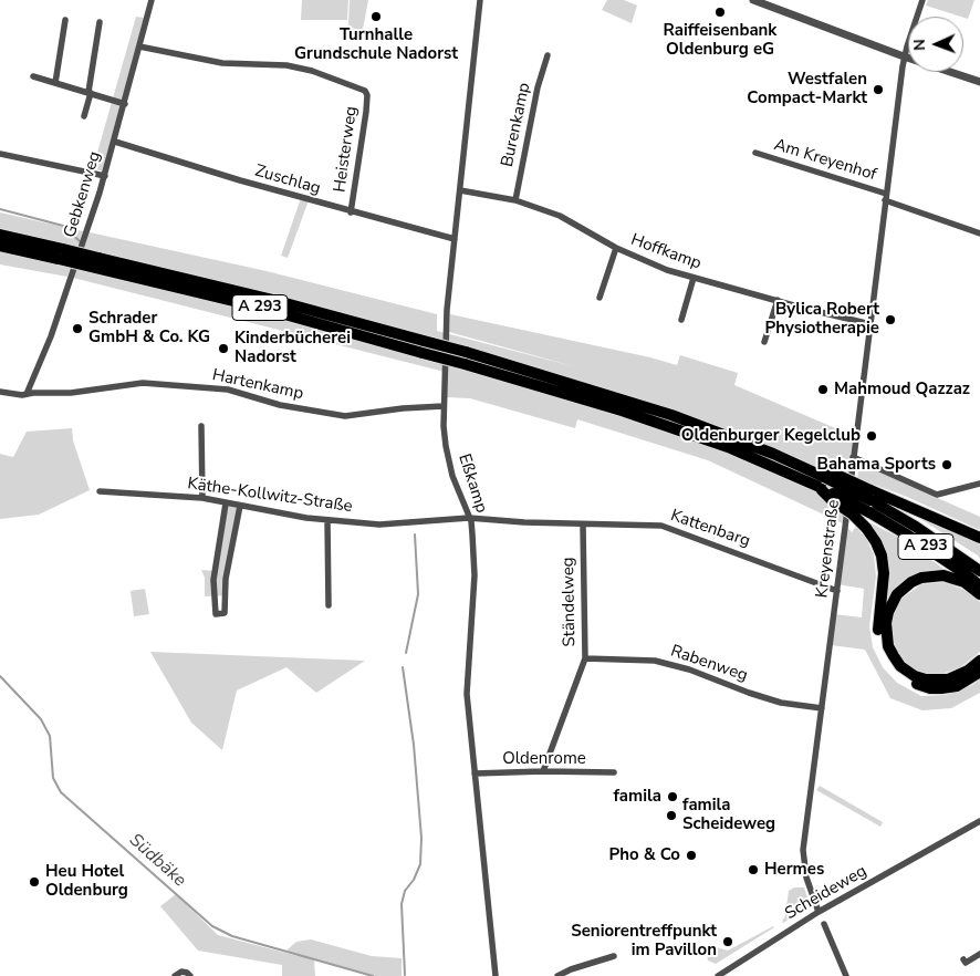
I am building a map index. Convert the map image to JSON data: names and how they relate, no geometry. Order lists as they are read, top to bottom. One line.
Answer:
{"streets":{"highway":["A 293"],"street":["Burenkamp","Heisterweg","Am Kreyenhof","Zuschlag","Gebkenweg","Hoffkamp","Hartenkamp","Eßkamp","Käthe-Kollwitz-Straße","Kattenbarg","Kreyenstraße","Ständelweg","Rabenweg","Oldenrome","Scheideweg"]},"crossings":[["Burenkamp","Hoffkamp"],["Heisterweg","Zuschlag"],["Heisterweg","Gebkenweg"],["Am Kreyenhof","Kreyenstraße"],["Zuschlag","Gebkenweg"],["Zuschlag","Eßkamp"],["Gebkenweg","Hartenkamp"],["Hoffkamp","Eßkamp"],["Hoffkamp","Kreyenstraße"],["Hartenkamp","Eßkamp"],["Eßkamp","Käthe-Kollwitz-Straße"],["Eßkamp","Kattenbarg"],["Eßkamp","Oldenrome"],["Käthe-Kollwitz-Straße","Kattenbarg"],["Kattenbarg","Kreyenstraße"],["Kattenbarg","Ständelweg"],["Kreyenstraße","Rabenweg"],["Kreyenstraße","Scheideweg"],["Ständelweg","Rabenweg"],["Ständelweg","Oldenrome"]],"water":["Südbäke"],"places":["Raiffeisenbank Oldenburg eG","Turnhalle Grundschule Nadorst","Westfalen Compact-Markt","Bylica Robert Physiotherapie","Schrader GmbH & Co. KG","Kinderbücherei Nadorst","Mahmoud Qazzaz","Oldenburger Kegelclub","Bahama Sports","famila","famila Scheideweg","Pho & Co","Hermes","Heu Hotel Oldenburg","Seniorentreffpunkt im Pavillon"],"north":"left"}
